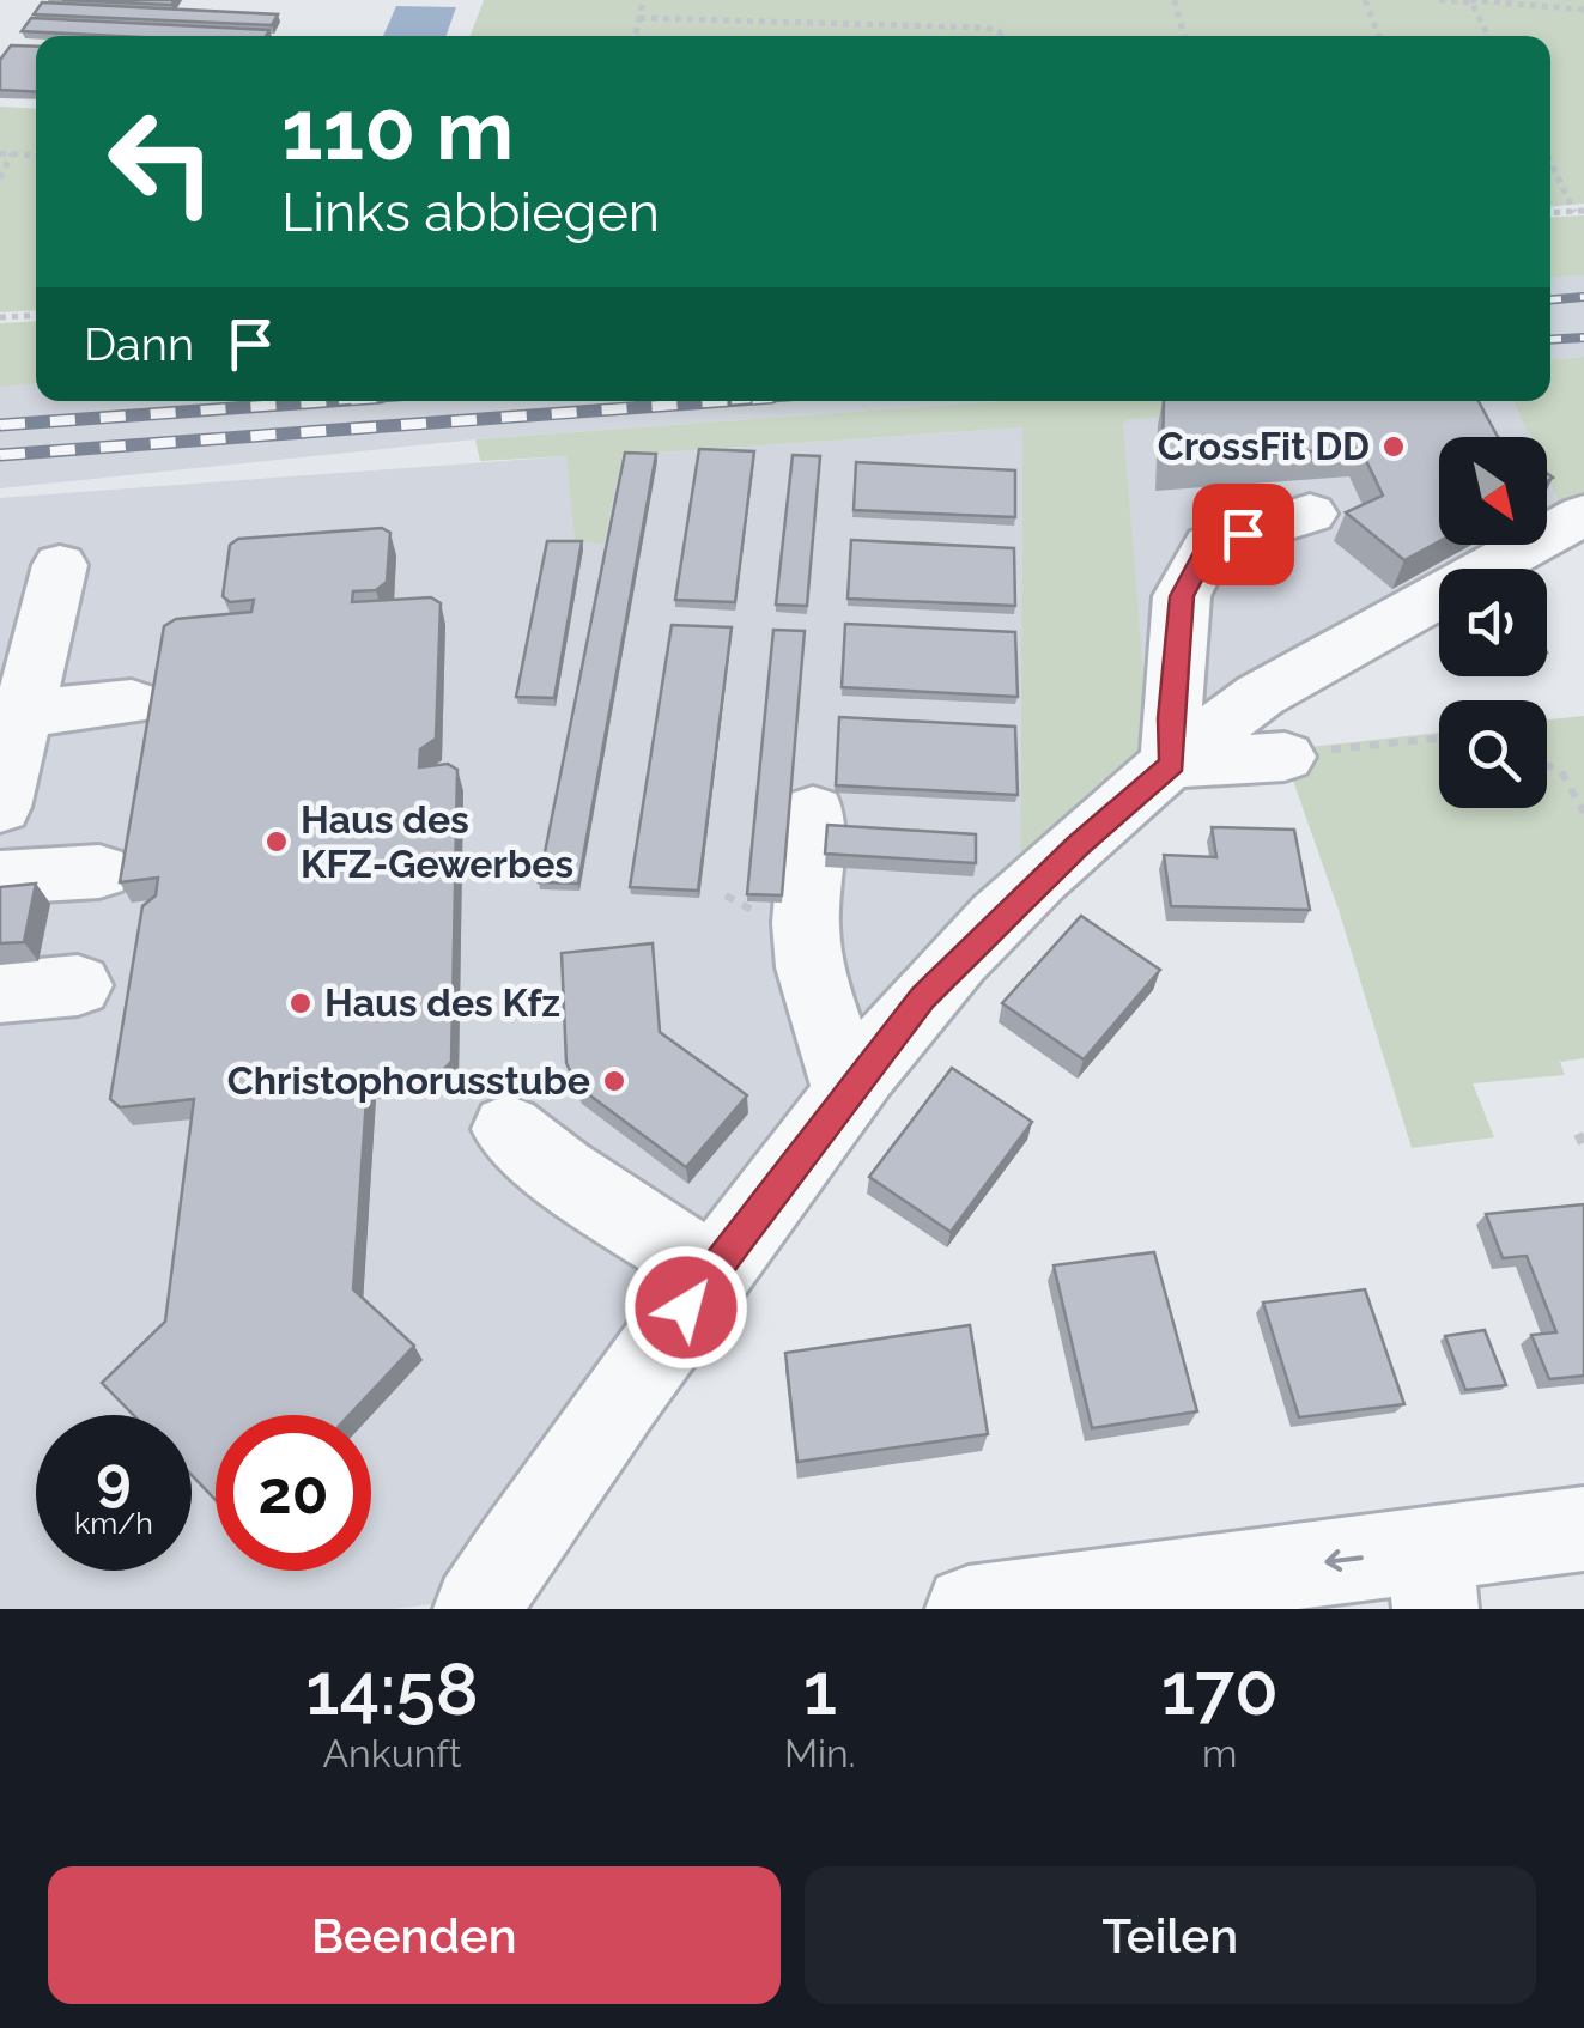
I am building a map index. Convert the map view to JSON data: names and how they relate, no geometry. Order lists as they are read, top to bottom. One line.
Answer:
{"places":["CrossFit DD","Haus des KFZ-Gewerbes","Haus des Kfz","Christophorusstube"],"north":"bottom right","page":{"turn":["110 m","Links abbiegen"],"then":"Dann","speed":"9 km/h","limit":"20","eta":["14:58","Ankunft","1","Min.","170","m"],"buttons":["Beenden","Teilen"]}}
